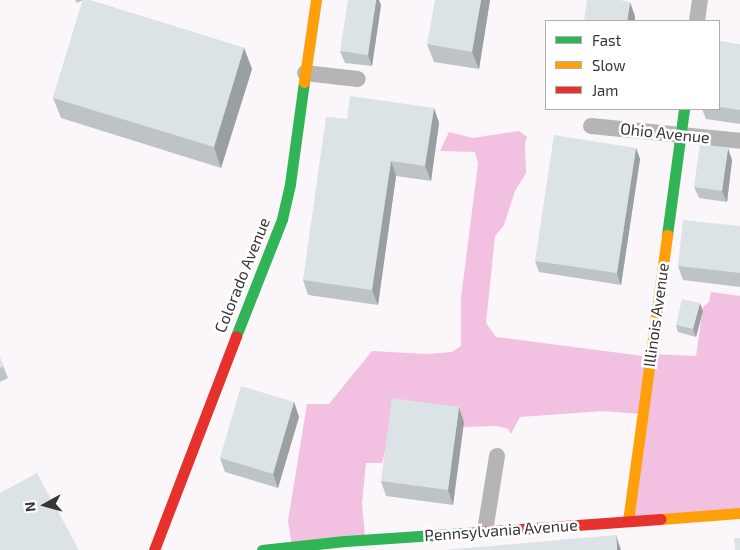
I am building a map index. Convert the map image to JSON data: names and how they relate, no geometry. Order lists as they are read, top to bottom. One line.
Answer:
{"streets":{"street":["Ohio Avenue","Colorado Avenue","Illinois Avenue","Pennsylvania Avenue"]},"crossings":[["Ohio Avenue","Illinois Avenue"],["Illinois Avenue","Pennsylvania Avenue"]],"legend":["Fast","Slow","Jam"],"north":"left"}
